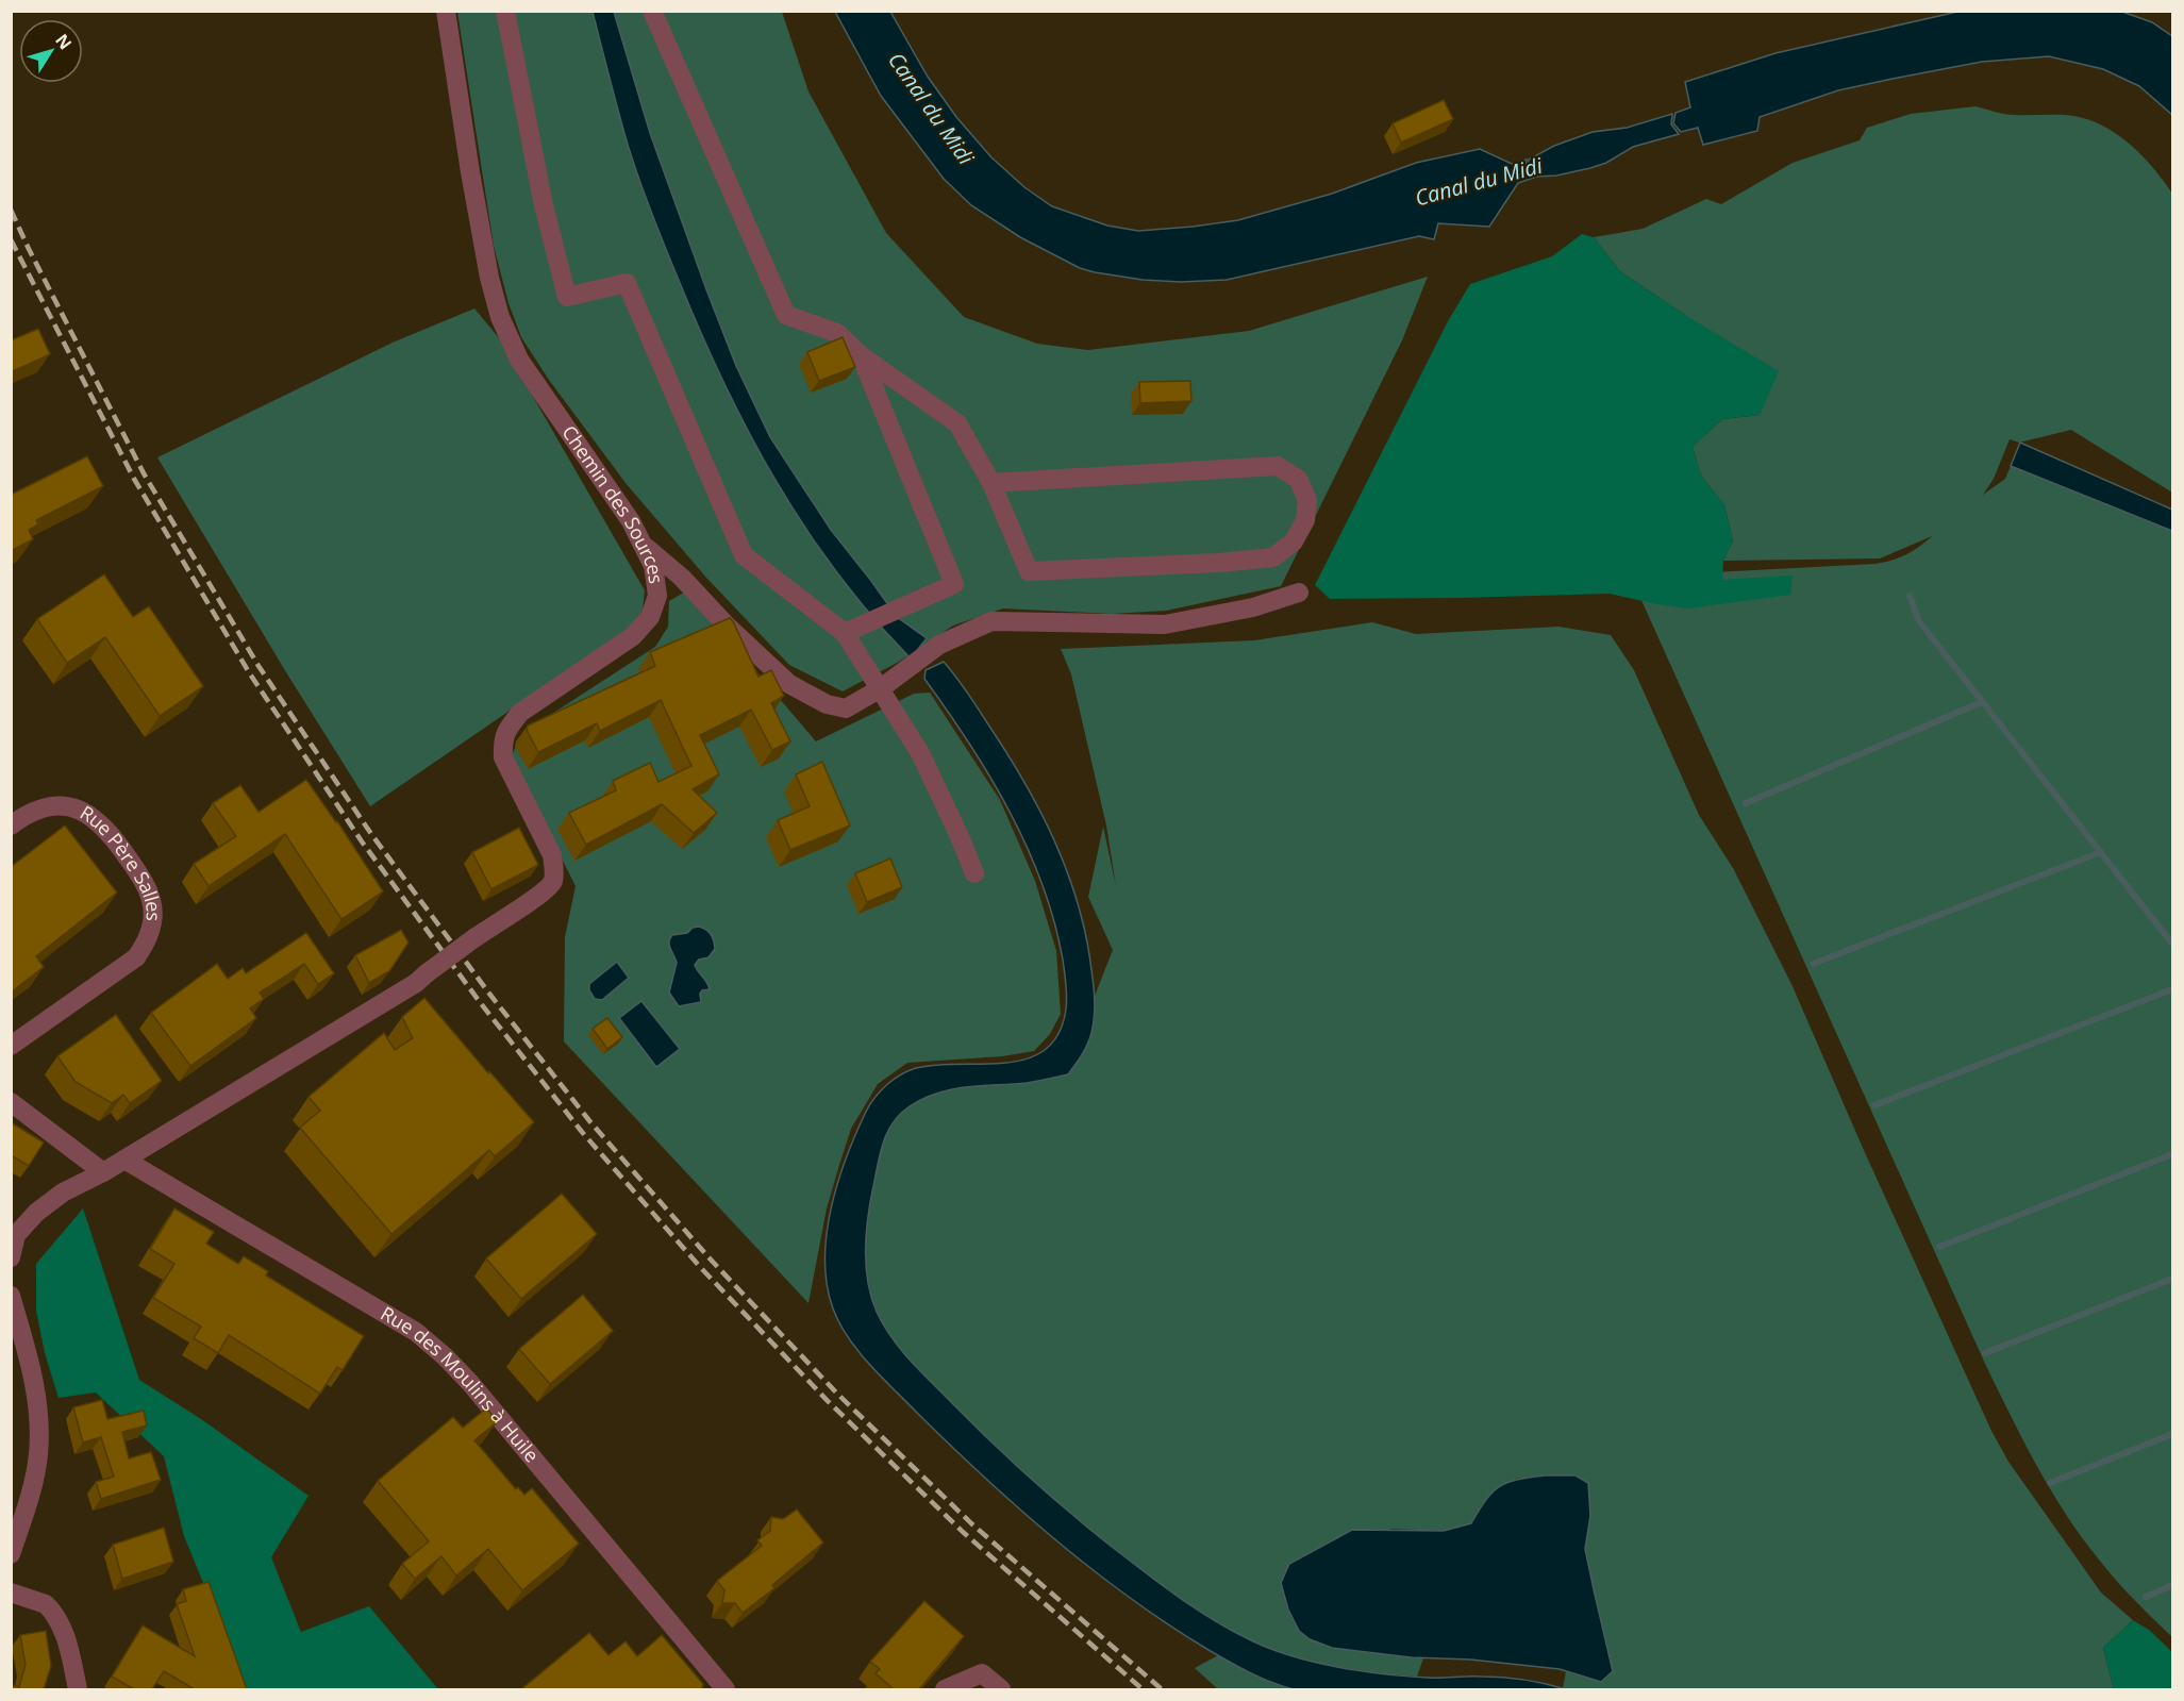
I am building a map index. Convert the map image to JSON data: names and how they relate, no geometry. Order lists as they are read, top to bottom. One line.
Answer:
{"streets":{"street":["Chemin des Sources","Rue Père Salles","Rue des Moulins à Huile"]},"crossings":[["Chemin des Sources","Rue des Moulins à Huile"]],"water":["Canal du Midi"],"north":"top right"}
